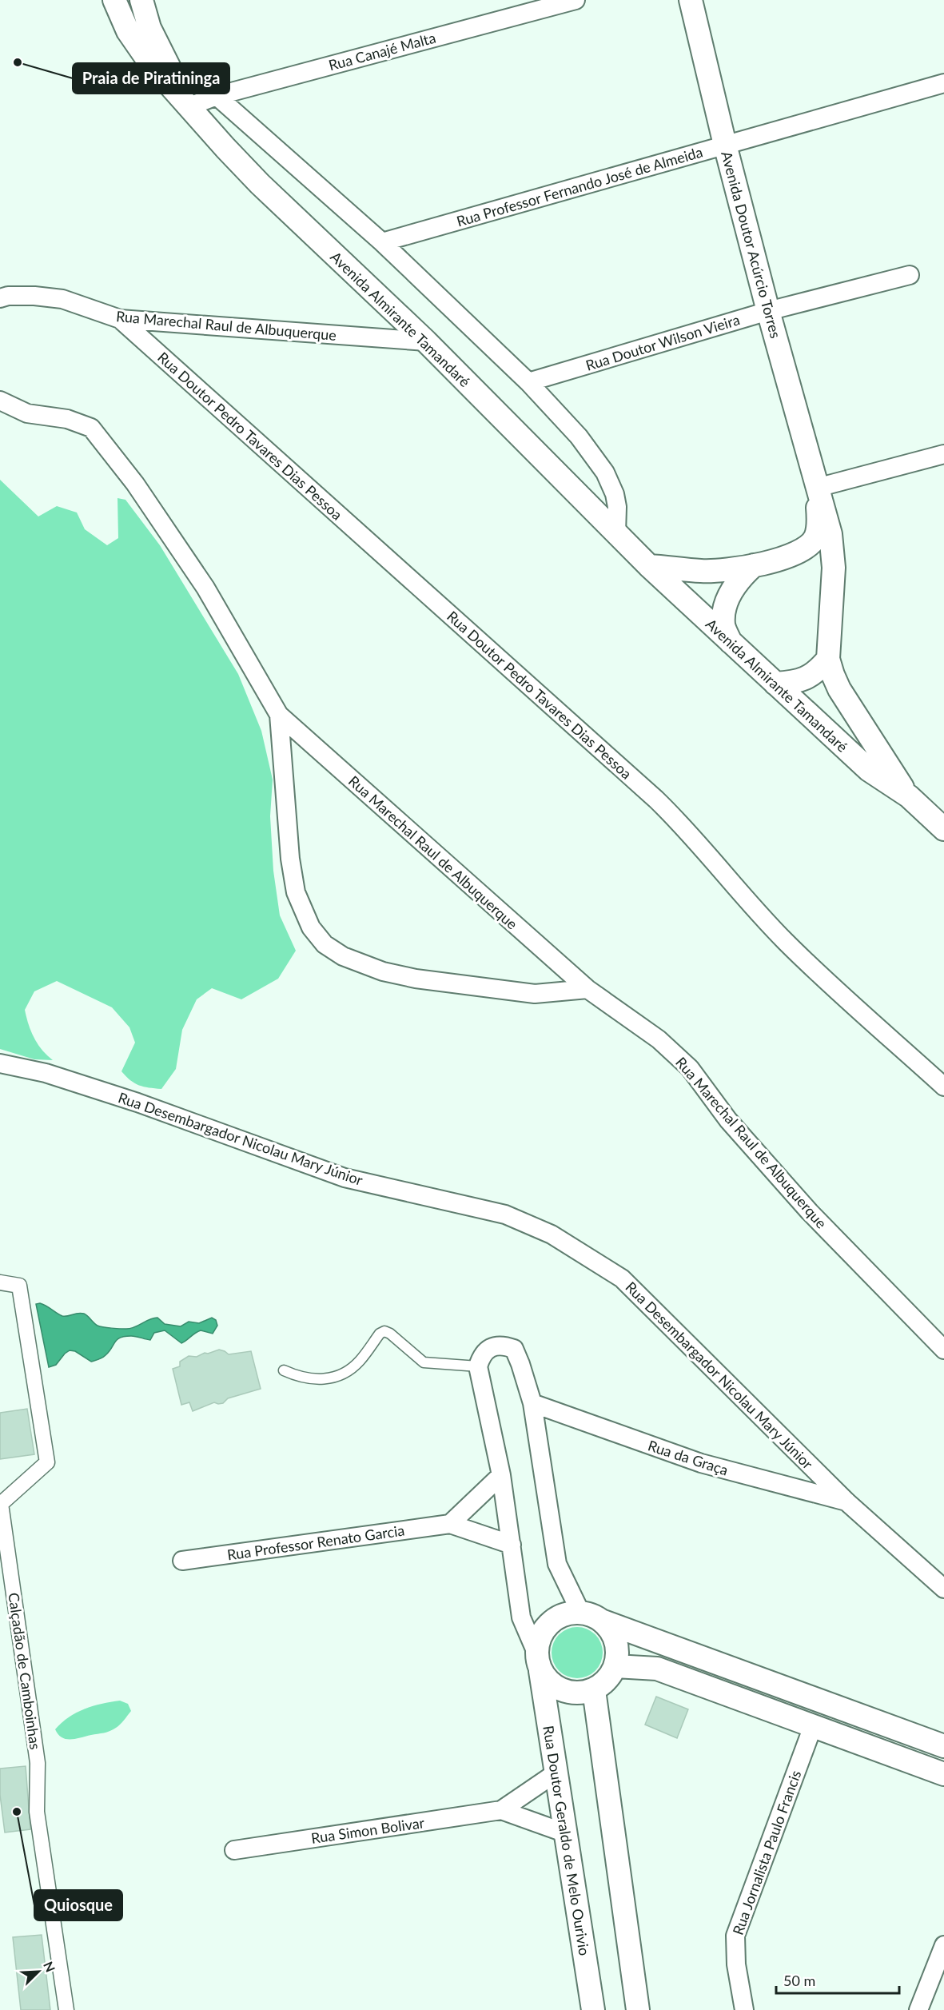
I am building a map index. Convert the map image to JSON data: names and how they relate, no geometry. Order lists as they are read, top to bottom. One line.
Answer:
{"streets":{"street":["Rua Canajé Malta","Rua Professor Fernando José de Almeida","Avenida Doutor Acúrcio Torres","Avenida Almirante Tamandaré","Rua Marechal Raul de Albuquerque","Rua Doutor Wilson Vieira","Rua Doutor Pedro Tavares Dias Pessoa","Rua Desembargador Nicolau Mary Júnior","Rua da Graça","Rua Professor Renato Garcia","Calçadão de Camboinhas","Rua Simon Bolivar","Rua Doutor Geraldo de Melo Ourivio","Rua Jornalista Paulo Francis"]},"crossings":[["Rua Canajé Malta","Avenida Almirante Tamandaré"],["Rua Professor Fernando José de Almeida","Avenida Doutor Acúrcio Torres"],["Avenida Doutor Acúrcio Torres","Avenida Almirante Tamandaré"],["Avenida Doutor Acúrcio Torres","Rua Doutor Wilson Vieira"],["Avenida Almirante Tamandaré","Rua Marechal Raul de Albuquerque"],["Rua Marechal Raul de Albuquerque","Rua Doutor Pedro Tavares Dias Pessoa"],["Rua Desembargador Nicolau Mary Júnior","Rua da Graça"],["Rua Professor Renato Garcia","Rua Doutor Geraldo de Melo Ourivio"],["Rua Simon Bolivar","Rua Doutor Geraldo de Melo Ourivio"]],"places":["Praia de Piratininga","Quiosque"],"scale_bar":"50 m","north":"top right"}
